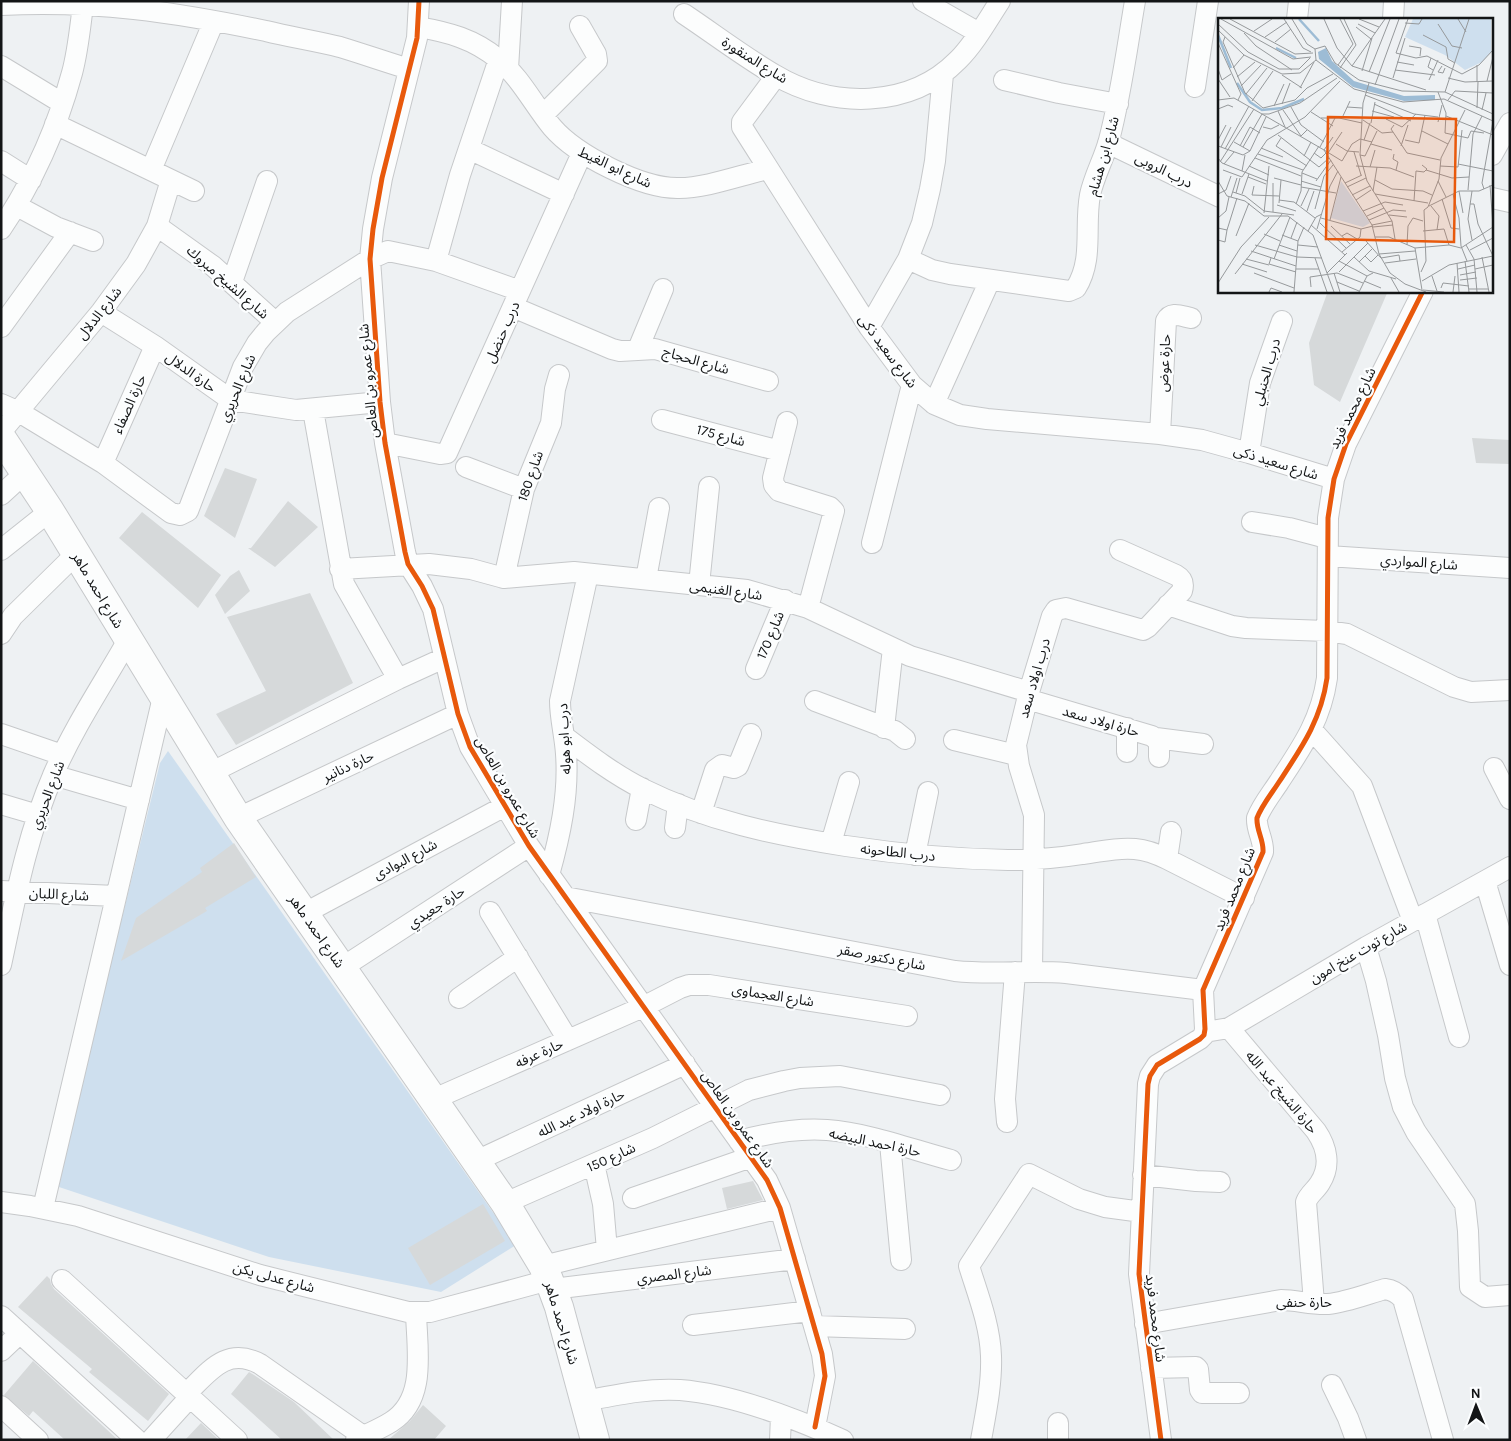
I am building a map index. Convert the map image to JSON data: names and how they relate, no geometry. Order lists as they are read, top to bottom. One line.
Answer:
{"streets":{"main road":["شارع احمد ماهر"],"street":["شارع المنقورة","شارع ابن هشام","شارع ابو الغيط","درب الروبى","شارع الشيخ مبروك","شارع الدلال","درب حنضل","شارع سعيد ذكى","شارع الحجاج","حارة عوض","حارة الدلال","درب الحنبلي","شارع عمرو بن العاص","شارع الحريري","حارة الصفاء","شارع محمد فريد","شارع 175","شارع 180","شارع المواردي","شارع الغنيمى","شارع 170","درب اولاد سعد","حارة اولاد سعد","درب ابو هوله","حارة دنانير","درب الطاحونه","شارع البوادى","شارع اللبان","حارة جعيدي","شارع توت عنخ امون","شارع دكتور صقر","شارع العجماوى","حارة عرفه","حارة الشيخ عبد الله","حارة اولاد عبد الله","حارة احمد البيضه","شارع 150","شارع المصري","شارع عدلى يكن","حارة حنفى"]},"crossings":[["شارع المنقورة","شارع سعيد ذكى"],["شارع ابن هشام","درب الروبى"],["شارع ابو الغيط","درب حنضل"],["شارع ابو الغيط","شارع سعيد ذكى"],["شارع ابو الغيط","شارع عمرو بن العاص"],["شارع الشيخ مبروك","شارع الدلال"],["شارع الشيخ مبروك","شارع الحريري"],["شارع الدلال","حارة الدلال"],["درب حنضل","شارع الحجاج"],["درب حنضل","شارع عمرو بن العاص"],["شارع سعيد ذكى","حارة عوض"],["شارع سعيد ذكى","درب الحنبلي"],["شارع سعيد ذكى","شارع محمد فريد"],["شارع الحجاج","شارع الحريري"],["حارة الدلال","شارع عمرو بن العاص"],["حارة الدلال","شارع الحريري"],["حارة الدلال","حارة الصفاء"],["شارع عمرو بن العاص","شارع الحريري"],["شارع عمرو بن العاص","شارع الغنيمى"],["شارع عمرو بن العاص","درب ابو هوله"],["شارع عمرو بن العاص","حارة دنانير"],["شارع عمرو بن العاص","شارع البوادى"],["شارع عمرو بن العاص","حارة جعيدي"],["شارع عمرو بن العاص","شارع دكتور صقر"],["شارع عمرو بن العاص","شارع العجماوى"],["شارع عمرو بن العاص","حارة عرفه"],["شارع عمرو بن العاص","حارة اولاد عبد الله"],["شارع عمرو بن العاص","حارة احمد البيضه"],["شارع عمرو بن العاص","شارع 150"],["شارع عمرو بن العاص","شارع المصري"],["شارع الحريري","حارة الصفاء"],["شارع الحريري","شارع احمد ماهر"],["شارع الحريري","شارع اللبان"],["شارع محمد فريد","شارع المواردي"],["شارع محمد فريد","درب الطاحونه"],["شارع محمد فريد","شارع توت عنخ امون"],["شارع محمد فريد","شارع دكتور صقر"],["شارع محمد فريد","حارة حنفى"],["شارع 180","شارع الغنيمى"],["شارع احمد ماهر","حارة دنانير"],["شارع احمد ماهر","شارع البوادى"],["شارع احمد ماهر","حارة جعيدي"],["شارع احمد ماهر","حارة عرفه"],["شارع احمد ماهر","حارة اولاد عبد الله"],["شارع احمد ماهر","شارع 150"],["شارع احمد ماهر","شارع المصري"],["شارع احمد ماهر","شارع عدلى يكن"],["شارع الغنيمى","شارع 170"],["شارع الغنيمى","درب اولاد سعد"],["شارع الغنيمى","حارة اولاد سعد"],["شارع الغنيمى","درب ابو هوله"],["درب اولاد سعد","حارة اولاد سعد"],["درب اولاد سعد","درب الطاحونه"],["درب اولاد سعد","شارع دكتور صقر"],["درب ابو هوله","درب الطاحونه"],["شارع توت عنخ امون","حارة الشيخ عبد الله"],["شارع العجماوى","حارة عرفه"],["حارة الشيخ عبد الله","حارة حنفى"],["شارع المصري","شارع عدلى يكن"]],"north":"top"}
